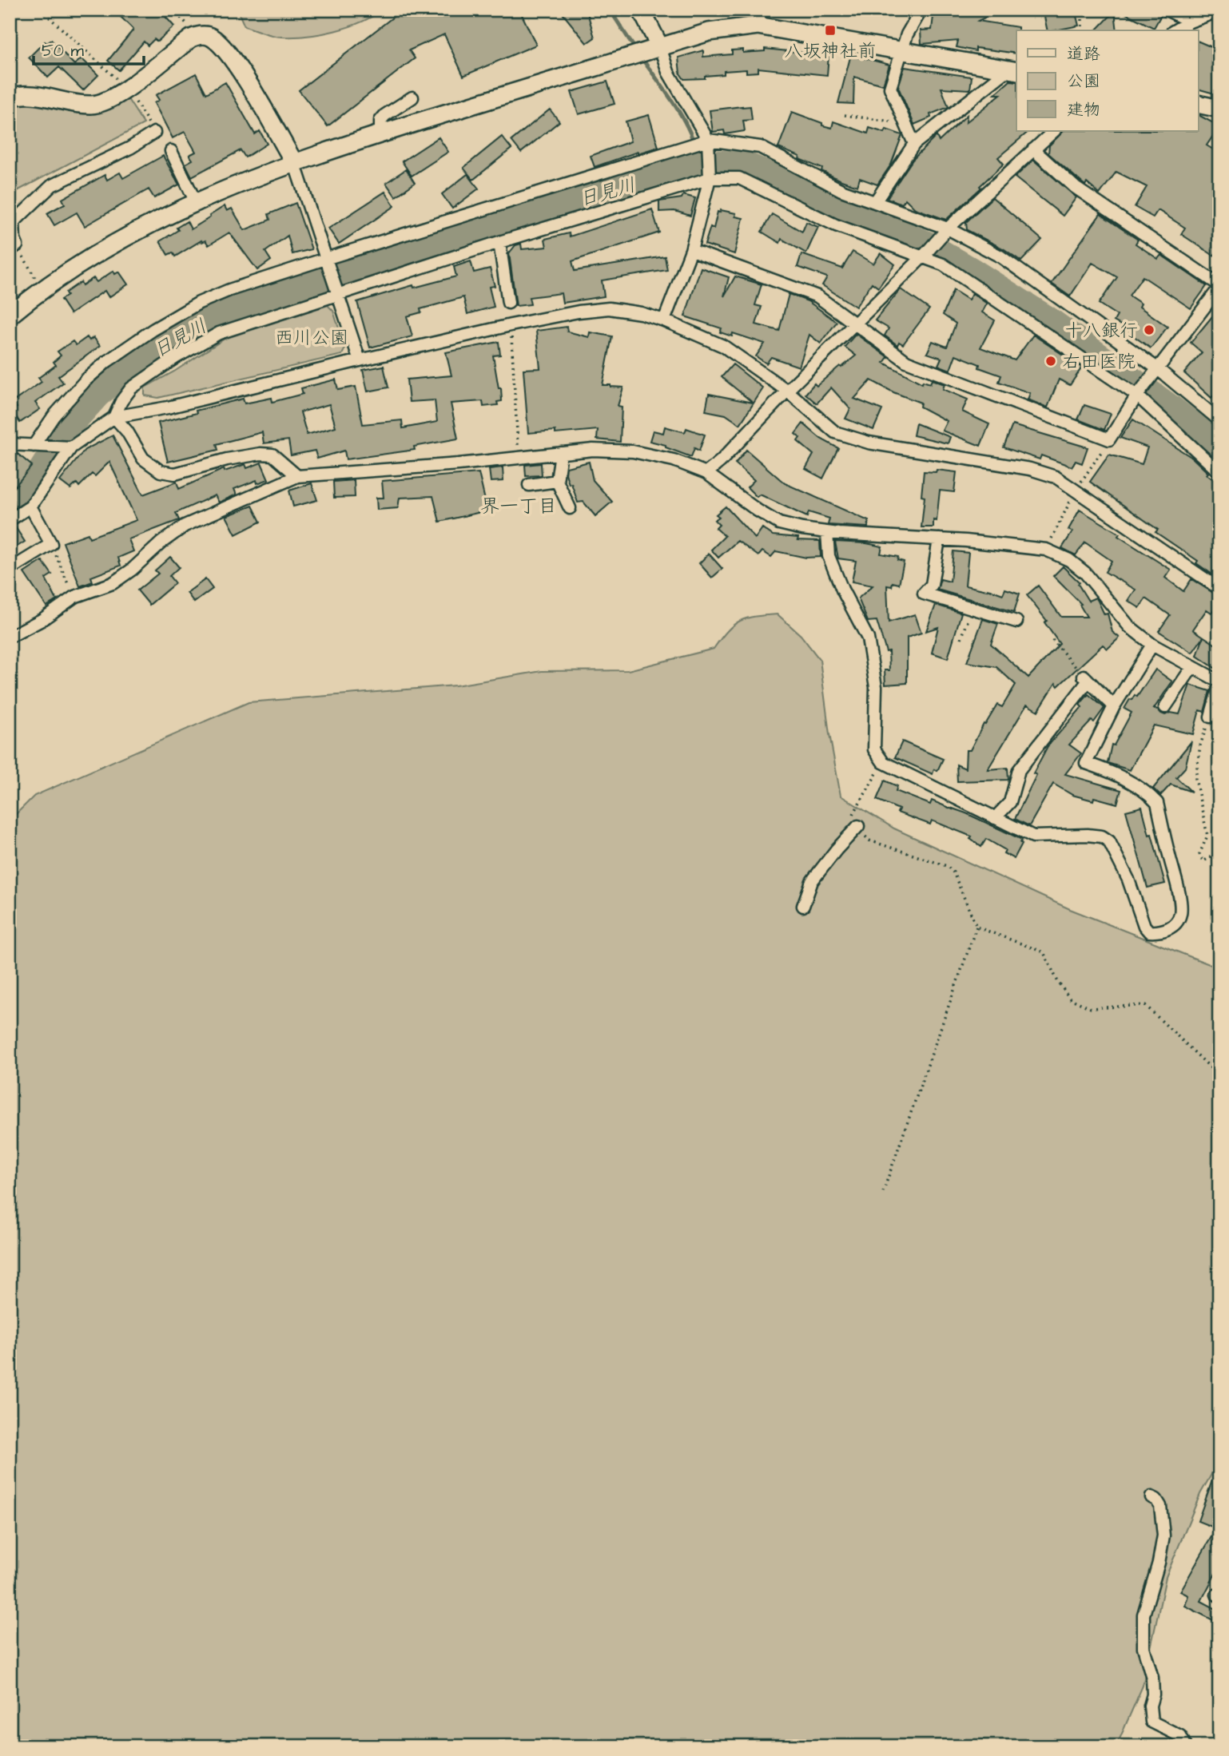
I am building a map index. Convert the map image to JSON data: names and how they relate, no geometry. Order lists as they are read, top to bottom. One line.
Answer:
{"districts":["界一丁目"],"water":["日見川"],"parks":["西川公園"],"places":{"transit":["八坂神社前"],"other":["十八銀行","右田医院"]},"legend":["道路","公園","建物"],"scale_bar":"50 m"}
